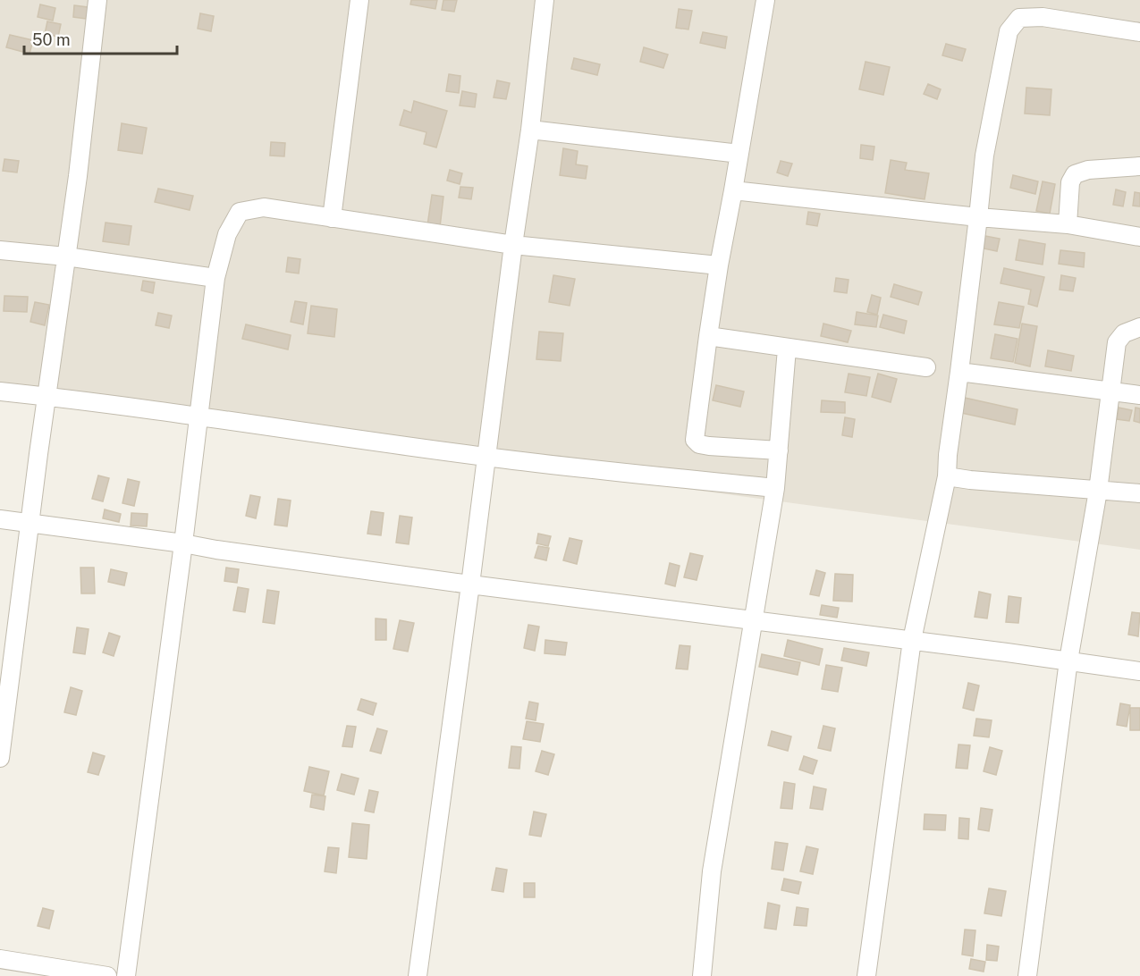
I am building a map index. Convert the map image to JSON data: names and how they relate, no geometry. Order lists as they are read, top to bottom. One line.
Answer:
{"scale_bar":"50 m"}
